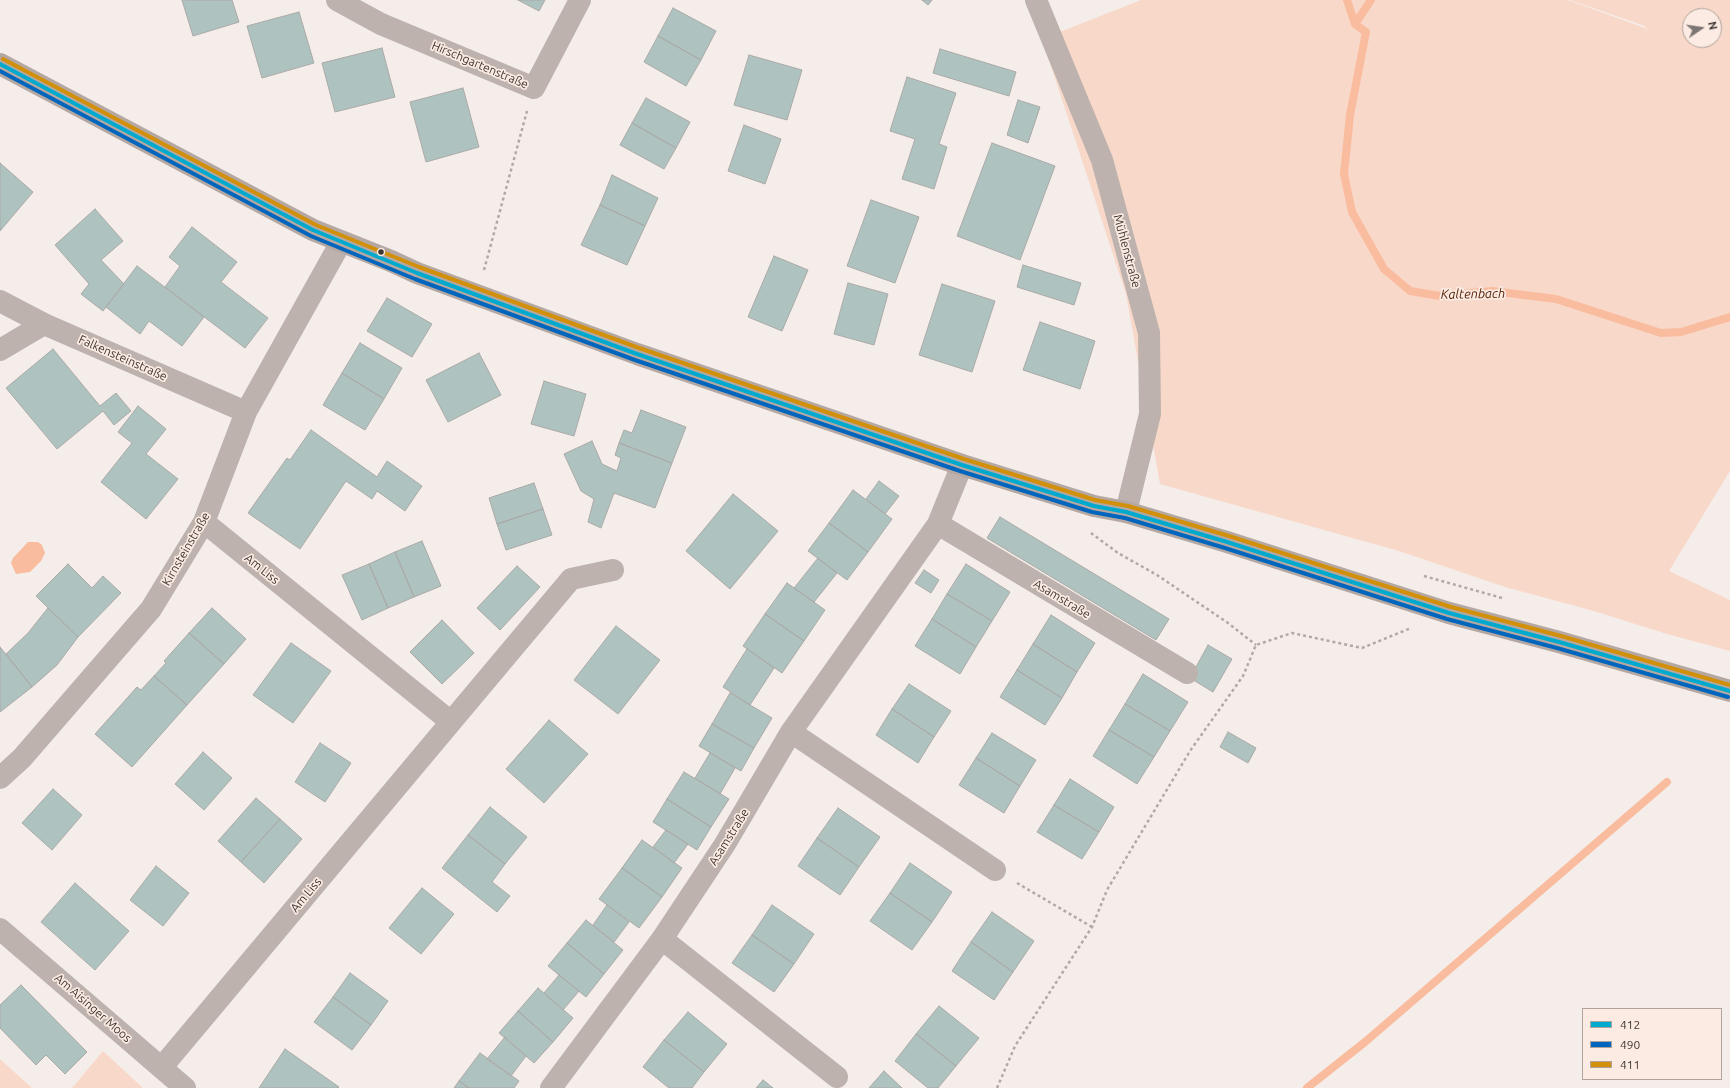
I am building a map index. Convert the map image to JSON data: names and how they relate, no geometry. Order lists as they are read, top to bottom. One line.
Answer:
{"streets":{"street":["Hirschgartenstraße","Mühlenstraße","Falkensteinstraße","Kirnsteinstraße","Am Liss","Asamstraße","Am Aisinger Moos"]},"crossings":[["Falkensteinstraße","Kirnsteinstraße"],["Kirnsteinstraße","Am Liss"],["Am Liss","Am Aisinger Moos"]],"water":["Kaltenbach"],"lines":["transit line 411","transit line 412","transit line 490"],"legend":["412","490","411"],"north":"right"}
